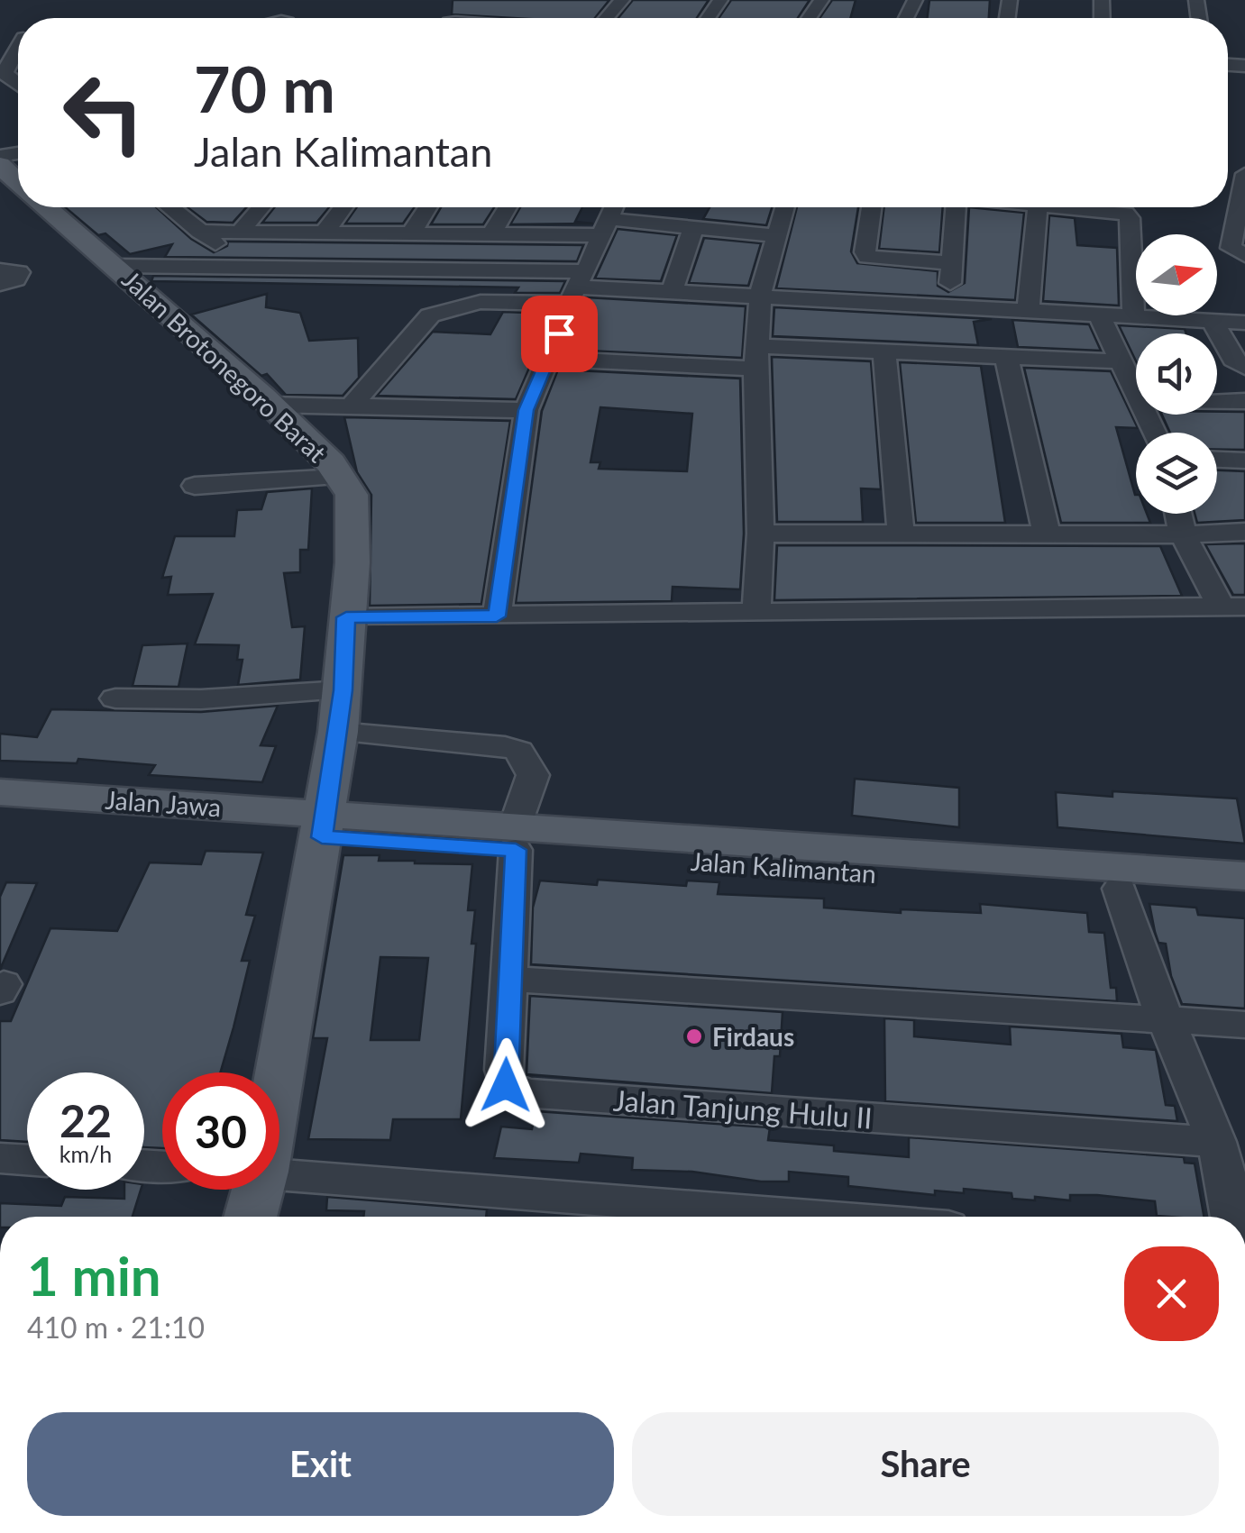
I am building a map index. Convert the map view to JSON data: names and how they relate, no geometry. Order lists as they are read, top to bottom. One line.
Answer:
{"streets":{"main road":["Jalan Brotonegoro Barat","Jalan Jawa","Jalan Kalimantan"],"street":["Jalan Tanjung Hulu II"]},"crossings":[["Jalan Brotonegoro Barat","Jalan Jawa"],["Jalan Brotonegoro Barat","Jalan Kalimantan"],["Jalan Brotonegoro Barat","Jalan Tanjung Hulu II"],["Jalan Jawa","Jalan Kalimantan"],["Jalan Kalimantan","Jalan Tanjung Hulu II"]],"places":["Firdaus"],"north":"right","page":{"turn":["70 m","Jalan Kalimantan"],"speed":"22 km/h","limit":"30","heading":["1 min","410 m · 21:10"],"buttons":["Exit","Share"]}}
